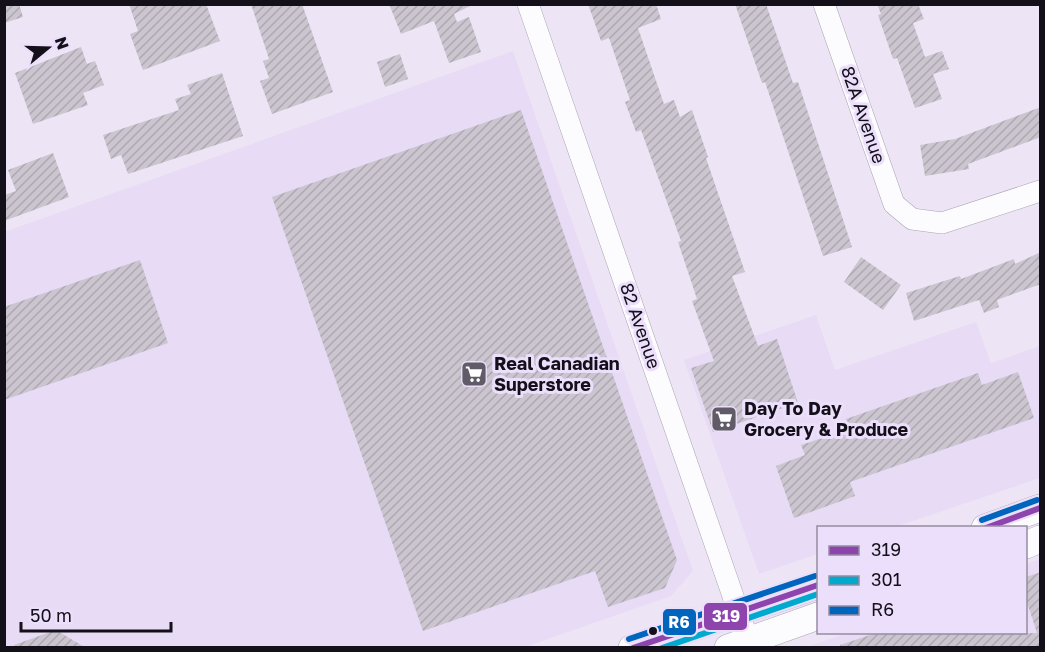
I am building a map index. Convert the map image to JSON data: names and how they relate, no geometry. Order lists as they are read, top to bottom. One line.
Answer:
{"streets":{"street":["82A Avenue","82 Avenue"]},"places":{"supermarket":["Real Canadian Superstore","Day To Day Grocery & Produce"]},"lines":["transit line R6","transit line 319","transit line 301"],"legend":["319","301","R6"],"scale_bar":"50 m","north":"right"}
